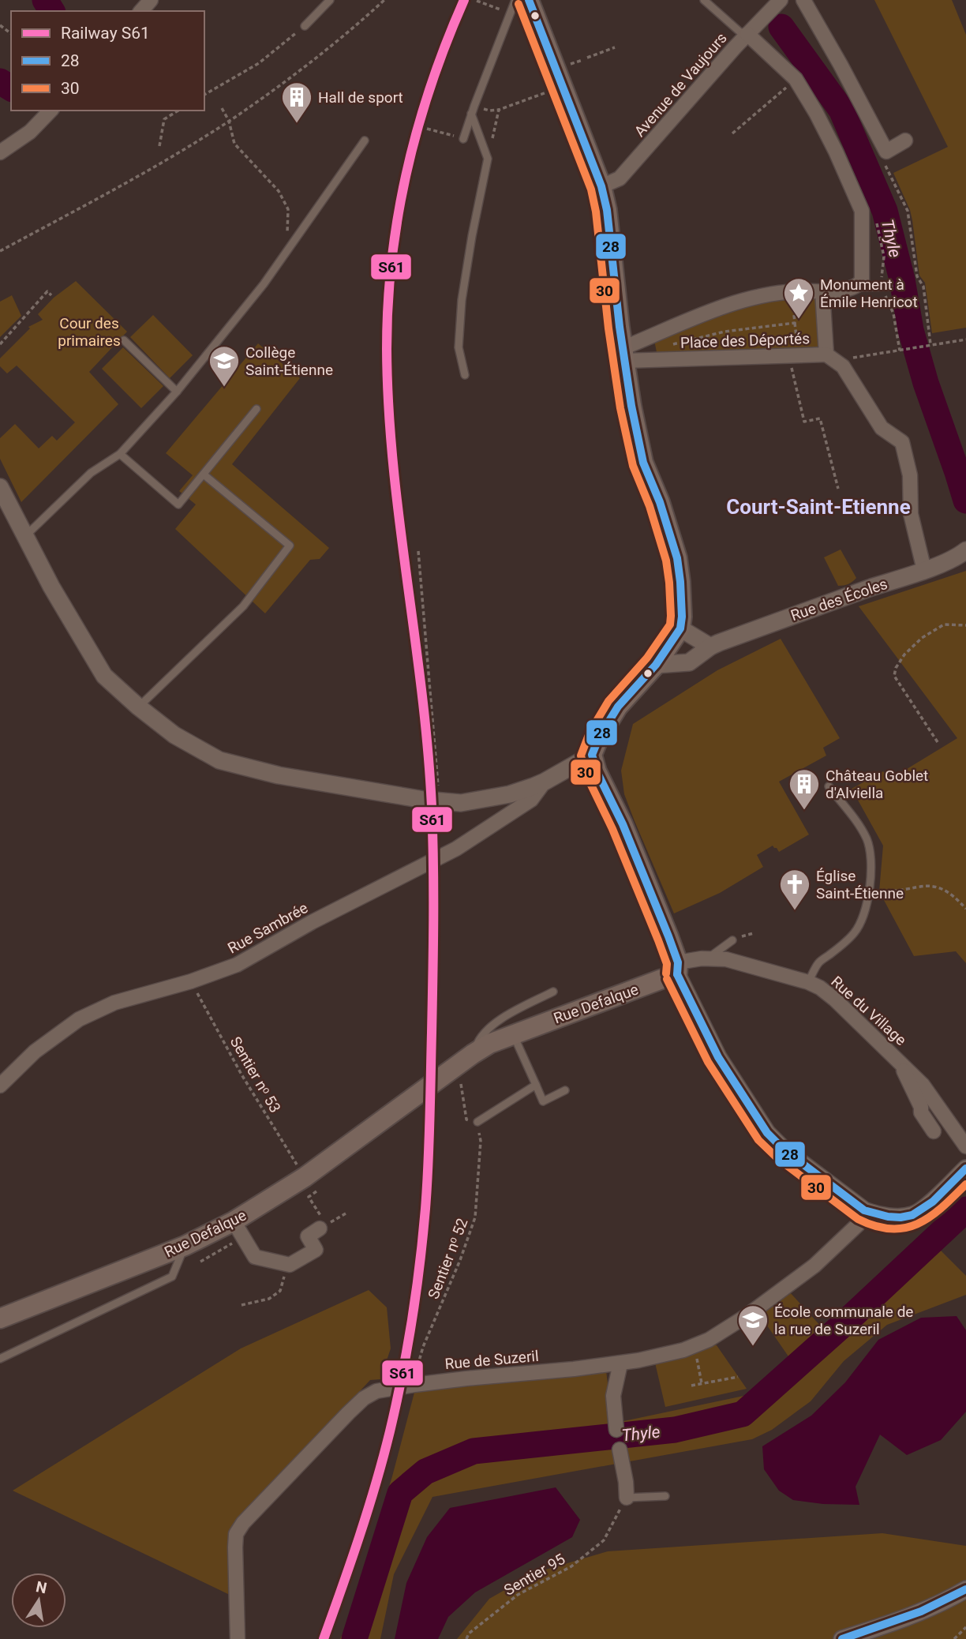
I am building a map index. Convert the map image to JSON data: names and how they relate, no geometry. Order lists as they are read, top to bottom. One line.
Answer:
{"streets":{"main road":["Rue Defalque"],"street":["Avenue de Vaujours","Place des Déportés","Rue des Écoles","Rue Sambrée","Rue du Village","Rue de Suzeril"],"path":["Sentier nᵒ 53","Sentier nᵒ 52","Sentier 95"]},"crossings":[["Rue Sambrée","Sentier nᵒ 53"],["Rue Defalque","Rue du Village"],["Rue Defalque","Sentier nᵒ 53"],["Sentier nᵒ 52","Rue de Suzeril"]],"districts":["Court-Saint-Etienne"],"water":["Thyle"],"parks":["Cour des primaires"],"places":{"building":["Hall de sport","Château Goblet d'Alviella"],"place":["Monument à Émile Henricot"],"school or university":["Collège Saint-Étienne","École communale de la rue de Suzeril"],"church":["Église Saint-Étienne"]},"lines":["rail line S61","transit line 28","transit line 30"],"legend":["Railway S61","28","30"],"north":"top"}
